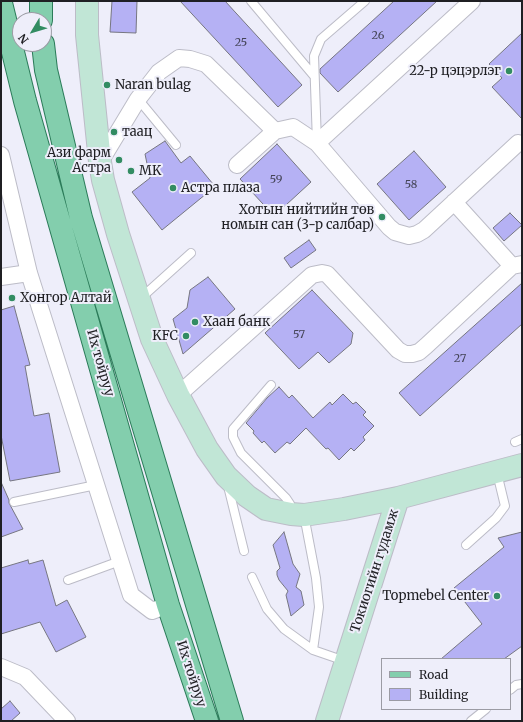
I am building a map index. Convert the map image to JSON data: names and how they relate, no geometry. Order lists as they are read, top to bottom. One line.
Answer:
{"streets":{"main road":["Их тойруу"],"street":["Токиогийн гудамж"]},"places":["22-р цэцэрлэг","Naran bulag","таац","Ази фарм Астра","MK","Астра плаза","Хотын нийтийн төв номын сан (3-р салбар)","Хонгор Алтай","Хаан банк","KFC","Topmebel Center"],"house_numbers":["26","25","59","58","57","27"],"legend":["Road","Building"],"north":"bottom left"}
